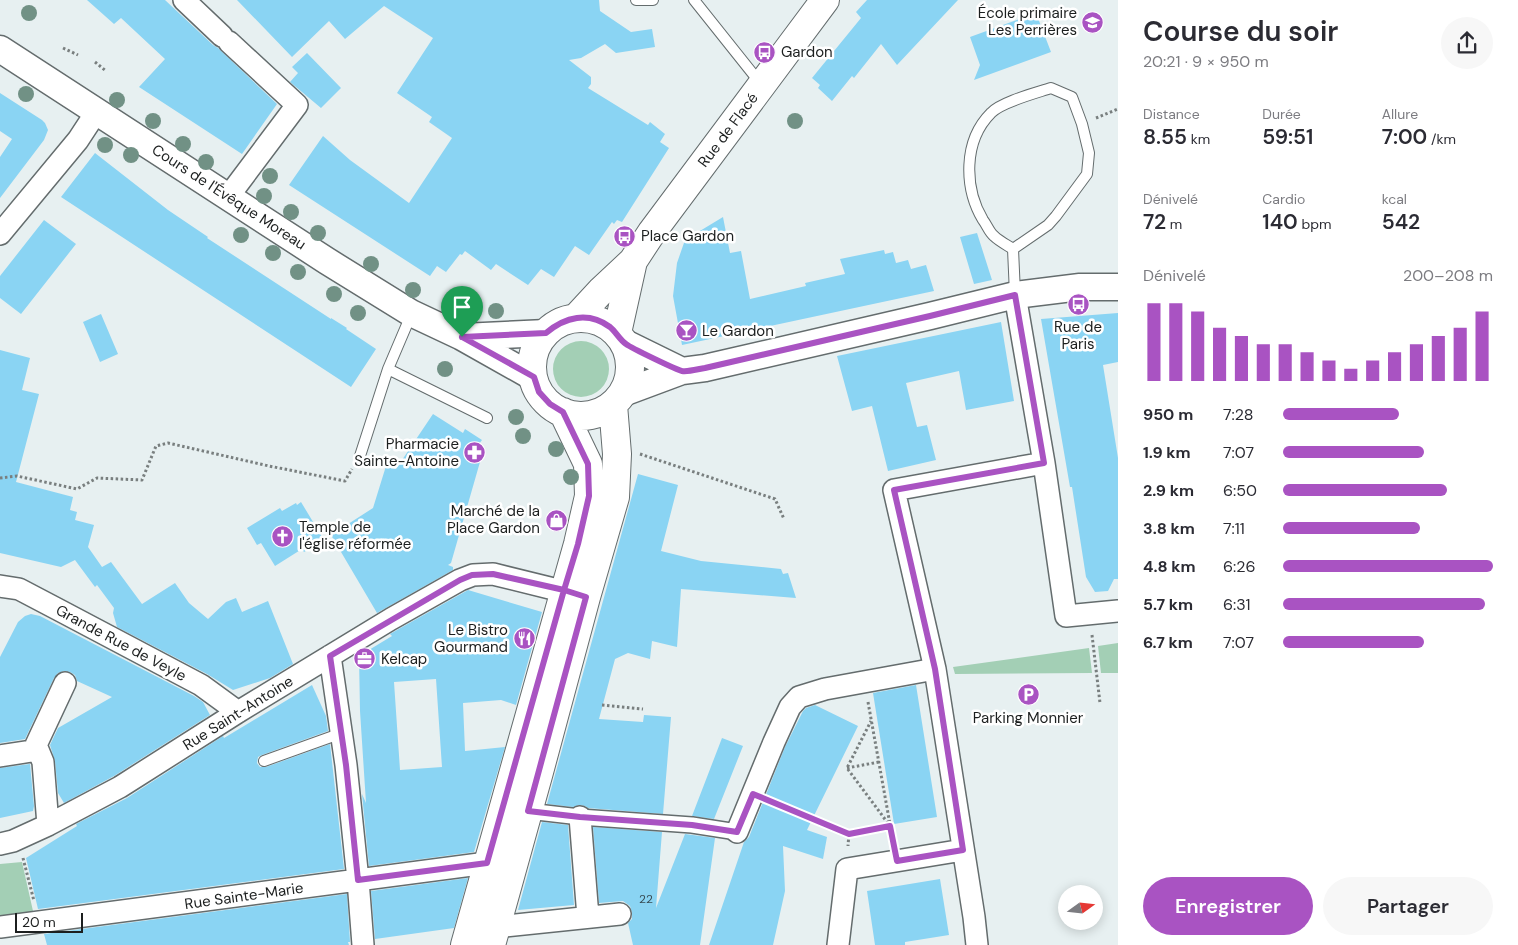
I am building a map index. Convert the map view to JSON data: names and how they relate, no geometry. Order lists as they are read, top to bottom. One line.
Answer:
{"streets":{"main road":["Rue de Flacé"],"street":["Cours de l'Évêque Moreau","Grande Rue de Veyle","Rue Saint-Antoine","Rue Sainte-Marie"]},"crossings":[["Rue de Flacé","Cours de l'Évêque Moreau"],["Grande Rue de Veyle","Rue Saint-Antoine"]],"places":{"school or university":["École primaire Les Perrières"],"bus stop":["Gardon","Place Gardon","Rue de Paris"],"bar":["Le Gardon"],"pharmacy":["Pharmacie Sainte-Antoine"],"shop":["Marché de la Place Gardon"],"church":["Temple de l'église réformée"],"restaurant":["Le Bistro Gourmand"],"office":["Kelcap"],"parking":["Parking Monnier"]},"house_numbers":["22"],"scale_bar":"20 m","north":"right","page":{"heading":["Course du soir","20:21 · 9 × 950 m"],"stats":[["Distance","8.55 km"],["Durée","59:51"],["Allure","7:00 /km"],["Dénivelé","72 m"],["Cardio","140 bpm"],["kcal","542"]],"chart":["Dénivelé","200–208 m"],"list":[{"name":"950 m","note":"7:28"},{"name":"1.9 km","note":"7:07"},{"name":"2.9 km","note":"6:50"},{"name":"3.8 km","note":"7:11"},{"name":"4.8 km","note":"6:26"},{"name":"5.7 km","note":"6:31"},{"name":"6.7 km","note":"7:07"}],"buttons":["Enregistrer","Partager"],"scale":"20 m"}}
